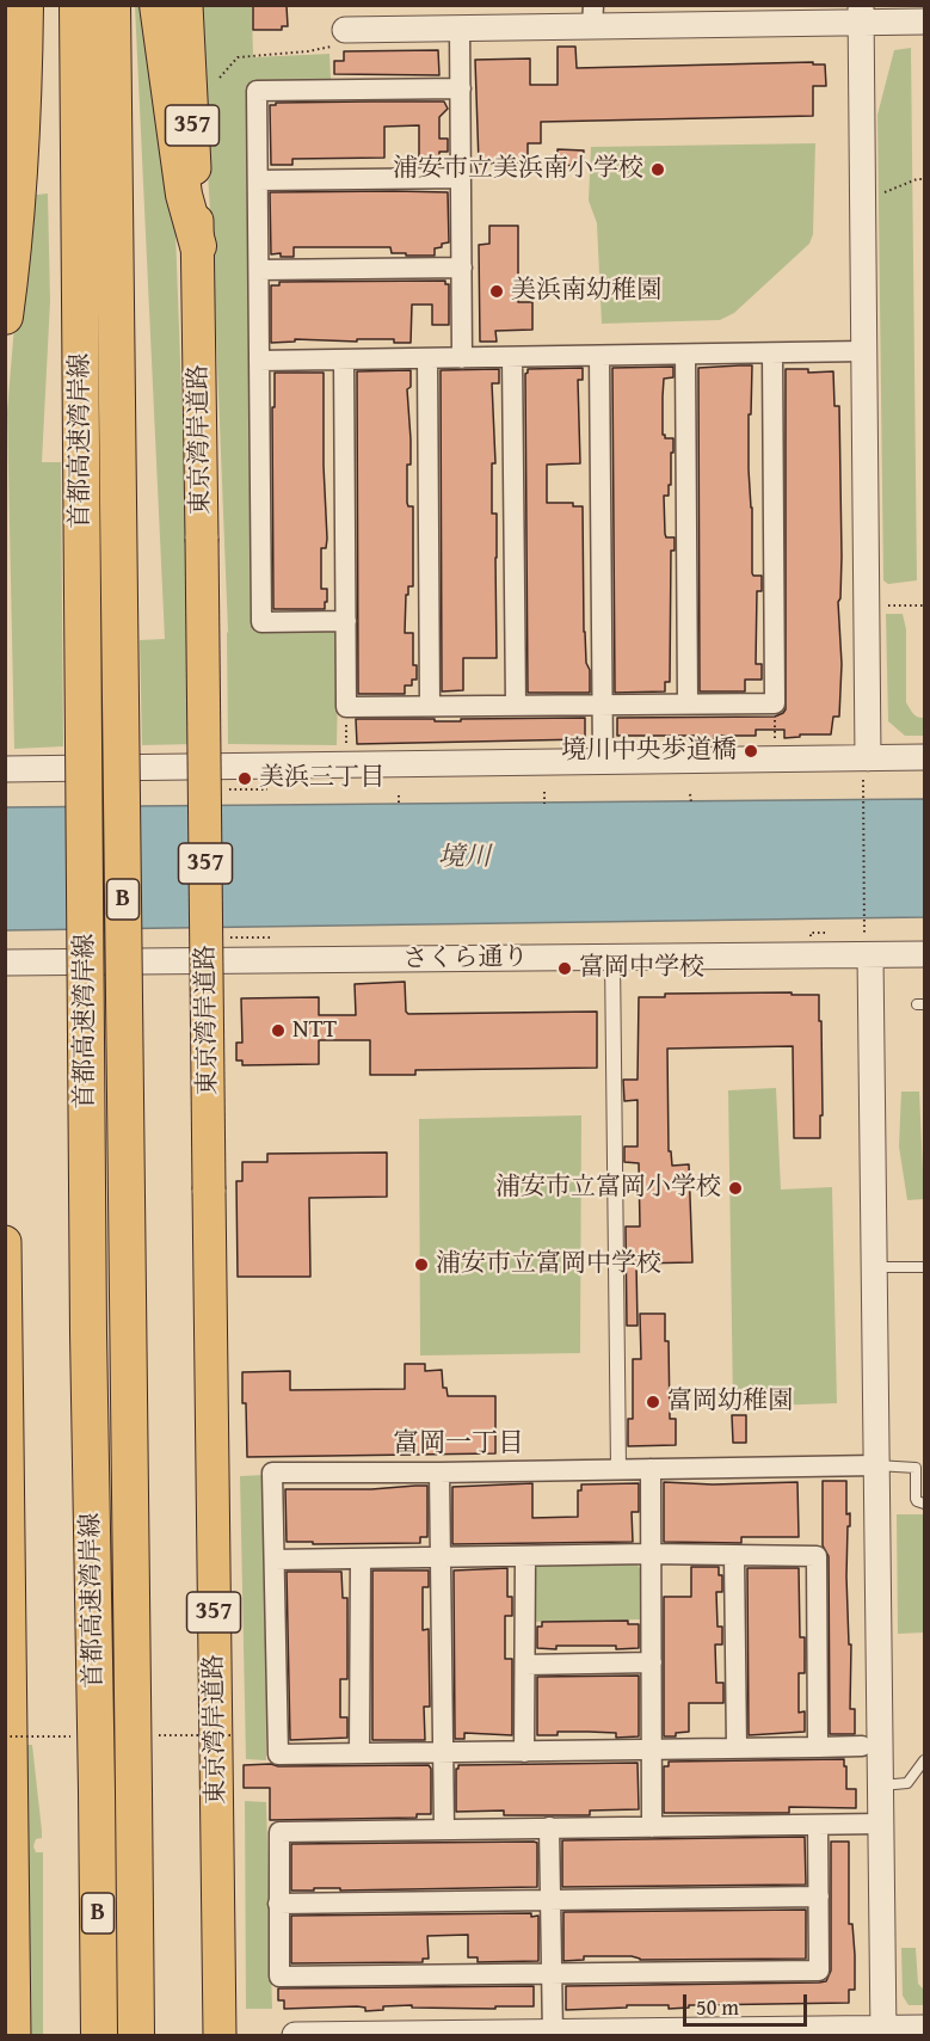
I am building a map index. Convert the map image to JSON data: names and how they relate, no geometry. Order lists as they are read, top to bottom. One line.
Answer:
{"streets":{"highway":["357","東京湾岸道路","首都高速湾岸線","B"],"street":["さくら通り"]},"districts":["富岡一丁目"],"water":["境川"],"places":["浦安市立美浜南小学校","美浜南幼稚園","境川中央歩道橋","美浜三丁目","富岡中学校","NTT","浦安市立富岡小学校","浦安市立富岡中学校","富岡幼稚園"],"scale_bar":"50 m"}
